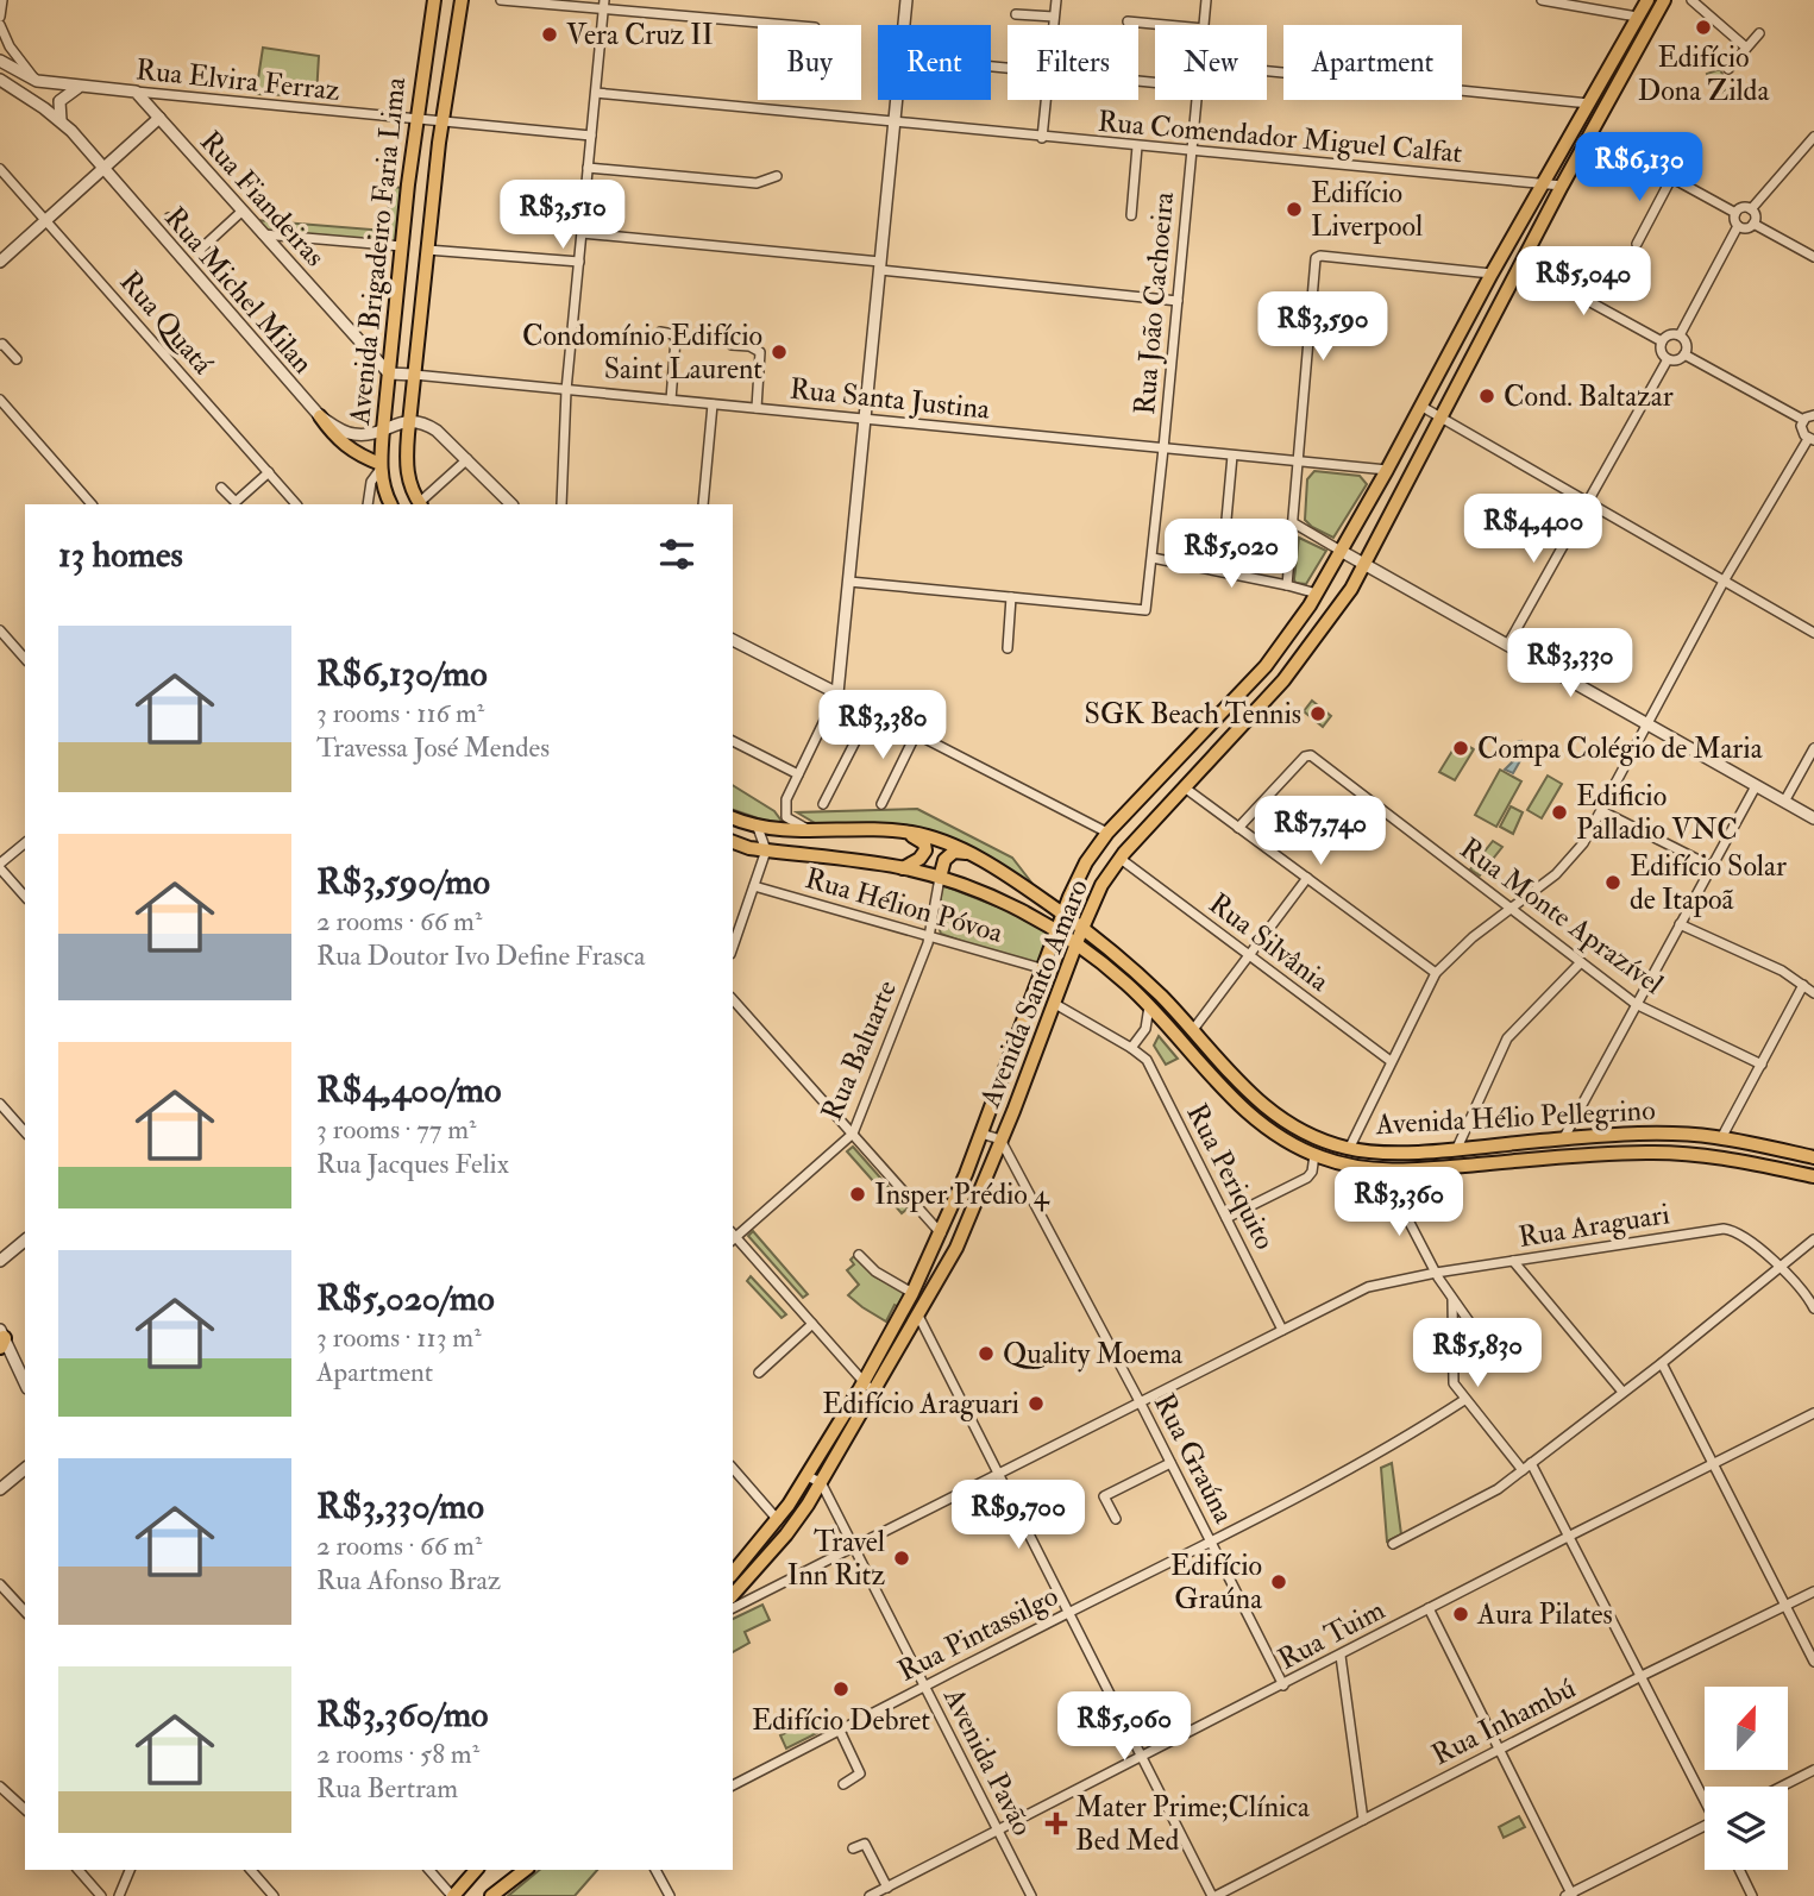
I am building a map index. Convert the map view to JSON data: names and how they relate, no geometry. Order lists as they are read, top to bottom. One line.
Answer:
{"streets":{"main road":["Avenida Brigadeiro Faria Lima","Avenida Santo Amaro","Avenida Hélio Pellegrino"],"street":["Rua Elvira Ferraz","Rua Comendador Miguel Calfat","Rua Fiandeiras","Rua Michel Milan","Rua João Cachoeira","Rua Quatá","Rua Santa Justina","Rua Hélion Póvoa","Rua Monte Aprazível","Rua Silvânia","Rua Baluarte","Rua Periquito","Rua Araguari","Rua Graúna","Rua Pintassilgo","Rua Tuim","Rua Inhambú","Avenida Pavão"]},"crossings":[["Rua Elvira Ferraz","Rua Fiandeiras"],["Rua Elvira Ferraz","Avenida Brigadeiro Faria Lima"],["Rua Comendador Miguel Calfat","Rua João Cachoeira"],["Rua Comendador Miguel Calfat","Avenida Santo Amaro"],["Rua Fiandeiras","Avenida Brigadeiro Faria Lima"],["Rua Fiandeiras","Rua Santa Justina"],["Avenida Brigadeiro Faria Lima","Rua Michel Milan"],["Avenida Brigadeiro Faria Lima","Rua Santa Justina"],["Rua João Cachoeira","Rua Santa Justina"],["Rua Santa Justina","Avenida Santo Amaro"],["Rua Hélion Póvoa","Avenida Santo Amaro"],["Rua Hélion Póvoa","Rua Baluarte"],["Rua Silvânia","Avenida Santo Amaro"],["Avenida Santo Amaro","Avenida Hélio Pellegrino"],["Avenida Santo Amaro","Rua Periquito"],["Avenida Santo Amaro","Rua Graúna"],["Avenida Santo Amaro","Avenida Pavão"],["Rua Baluarte","Avenida Hélio Pellegrino"],["Rua Periquito","Rua Araguari"],["Rua Araguari","Rua Graúna"],["Rua Araguari","Avenida Pavão"],["Rua Graúna","Rua Pintassilgo"],["Rua Graúna","Rua Tuim"],["Rua Pintassilgo","Avenida Pavão"],["Rua Tuim","Avenida Pavão"]],"places":{"other":["Edifício Dona Zilda","Vera Cruz II","Edifício Liverpool","Condomínio Edifício Saint Laurent","Cond. Baltazar","SGK Beach Tennis","Compa Colégio de Maria","Edificio Palladio VNC","Edifício Solar de Itapoã","Insper Prédio 4","Quality Moema","Edifício Araguari","Travel Inn Ritz","Edifício Graúna","Aura Pilates","Edifício Debret"],"health":["Mater Prime;Clínica Bed Med"]},"north":"top","page":{"chip":["Buy","Rent","Filters","New","Apartment"],"price":["R$6,130","R$3,510","R$5,040","R$3,590","R$4,400","R$5,020","R$3,330","R$3,380","R$7,740","R$3,360","R$5,830","R$9,700","R$5,060"],"heading":"13 homes","list":[{"name":"R$6,130/mo","note":"3 rooms · 116 m² · Travessa José Mendes"},{"name":"R$3,590/mo","note":"2 rooms · 66 m² · Rua Doutor Ivo Define Frasca"},{"name":"R$4,400/mo","note":"3 rooms · 77 m² · Rua Jacques Felix"},{"name":"R$5,020/mo","note":"3 rooms · 113 m² · Apartment"},{"name":"R$3,330/mo","note":"2 rooms · 66 m² · Rua Afonso Braz"},{"name":"R$3,360/mo","note":"2 rooms · 58 m² · Rua Bertram"}]}}
